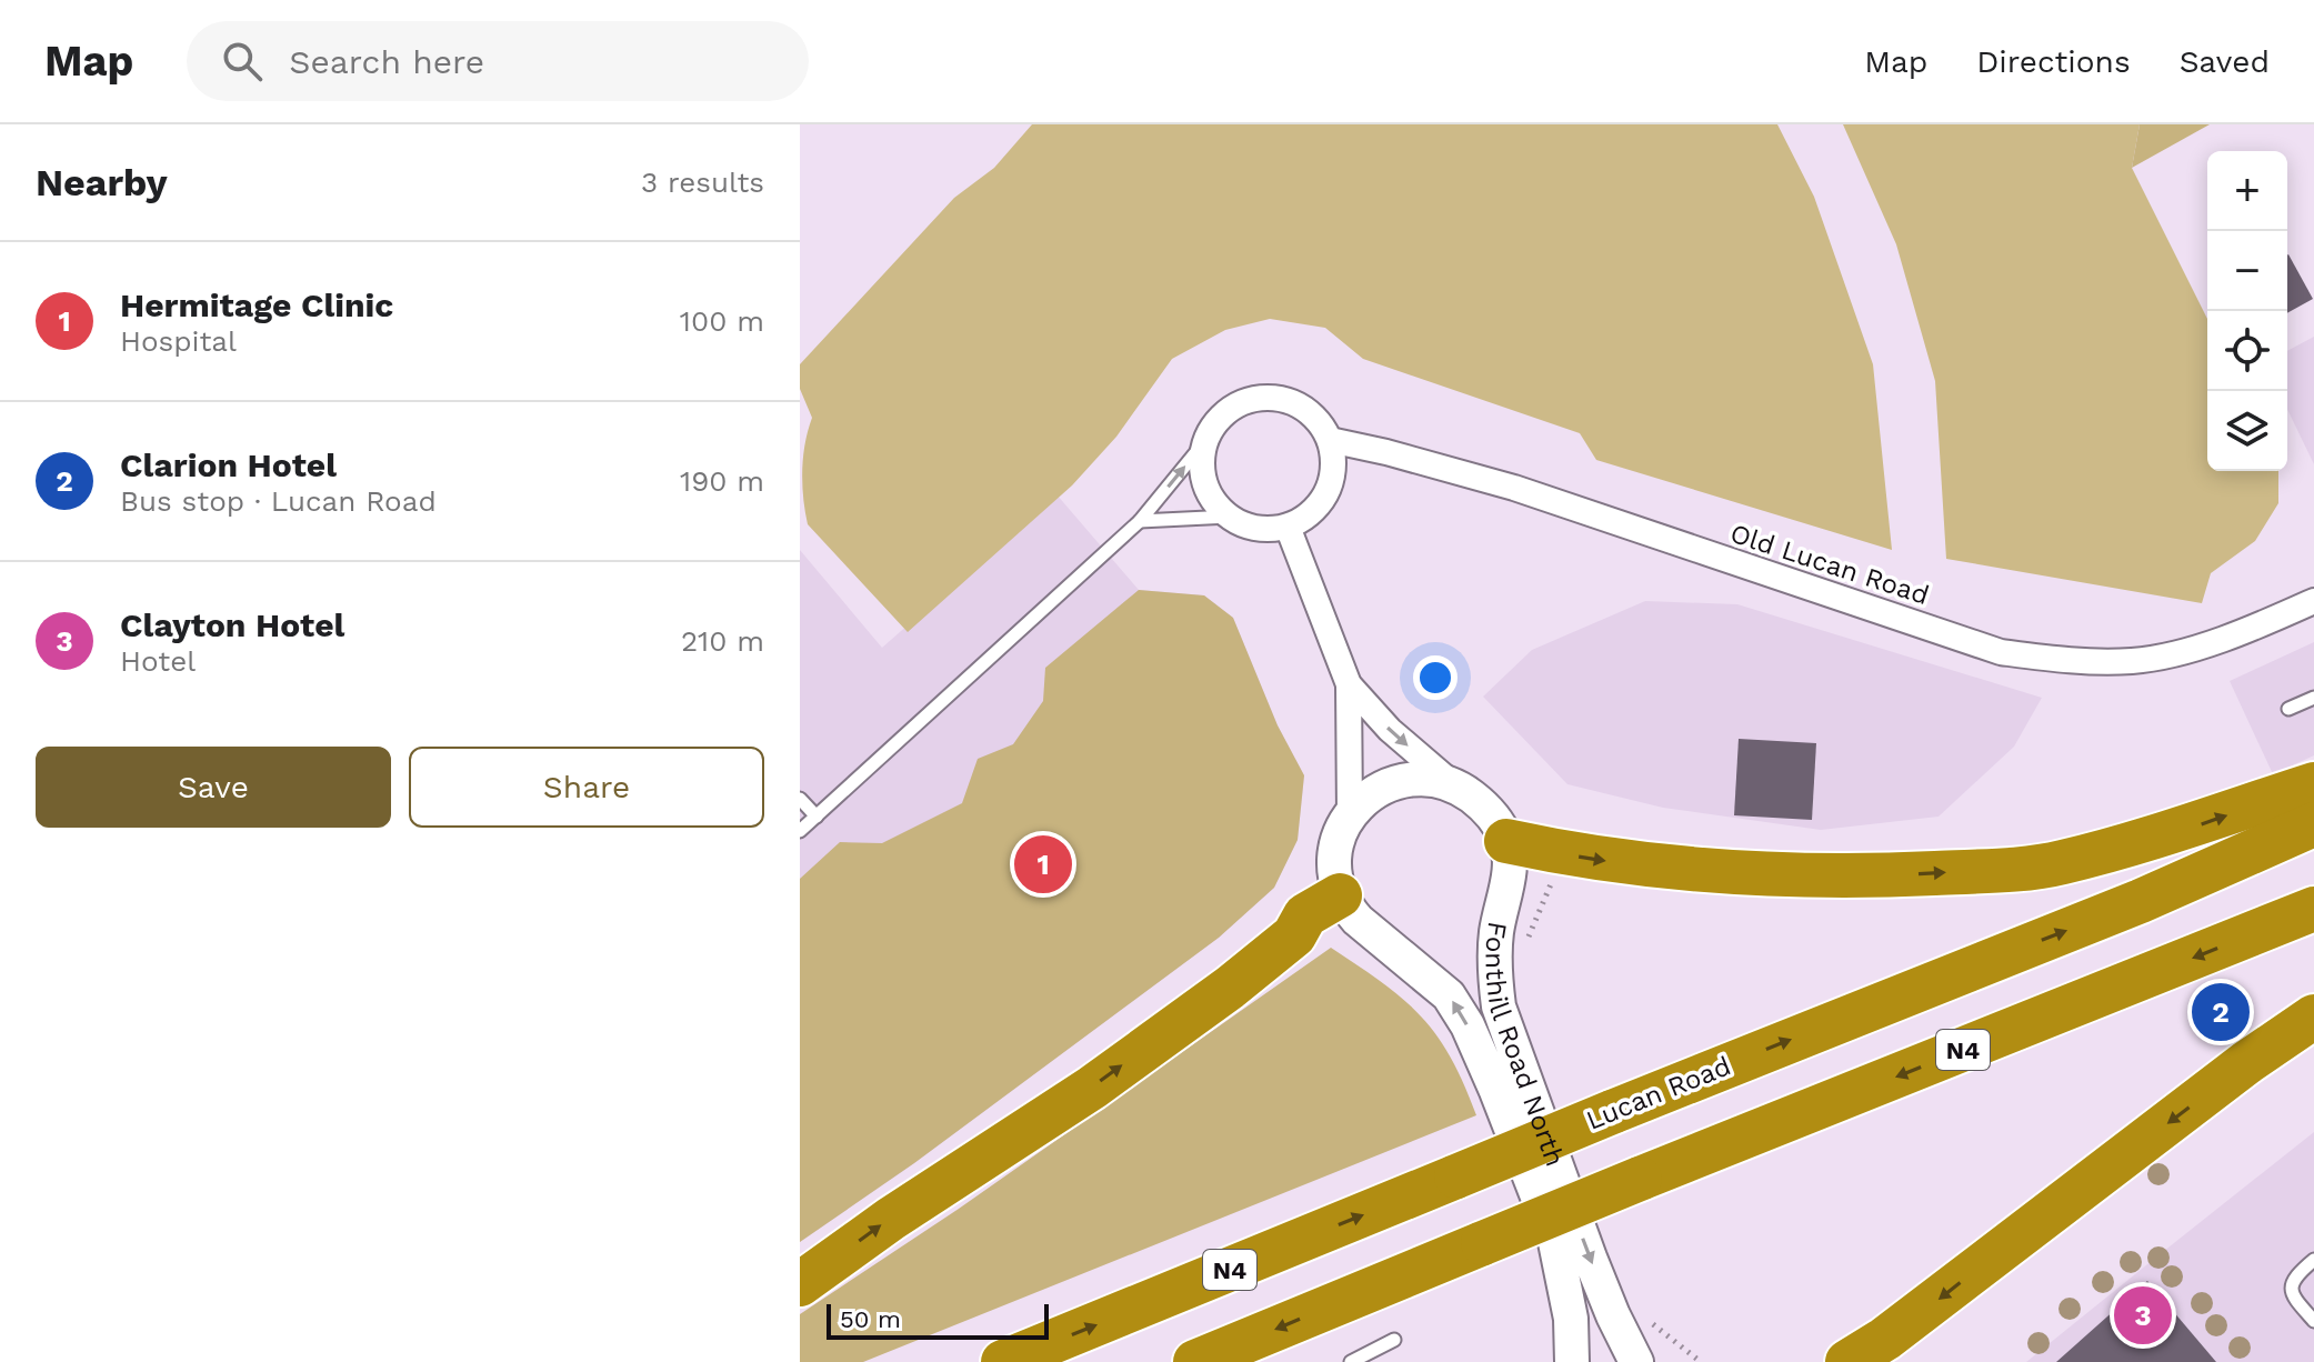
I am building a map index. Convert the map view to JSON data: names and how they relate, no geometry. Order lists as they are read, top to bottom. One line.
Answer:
{"streets":{"highway":["N4","Lucan Road"],"main road":["Fonthill Road North"],"street":["Old Lucan Road"]},"scale_bar":"50 m","page":{"header":"Map","search":"Search here","nav":["Map","Directions","Saved"],"heading":["Nearby","3 results"],"map_buttons":["+","−"],"list":[{"mark":"1","name":"Hermitage Clinic","note":"Hospital","value":"100 m"},{"mark":"2","name":"Clarion Hotel","note":"Bus stop · Lucan Road","value":"190 m"},{"mark":"3","name":"Clayton Hotel","note":"Hotel","value":"210 m"}],"buttons":["Save","Share"],"pins":["1","2","3"],"scale":"50 m"}}
